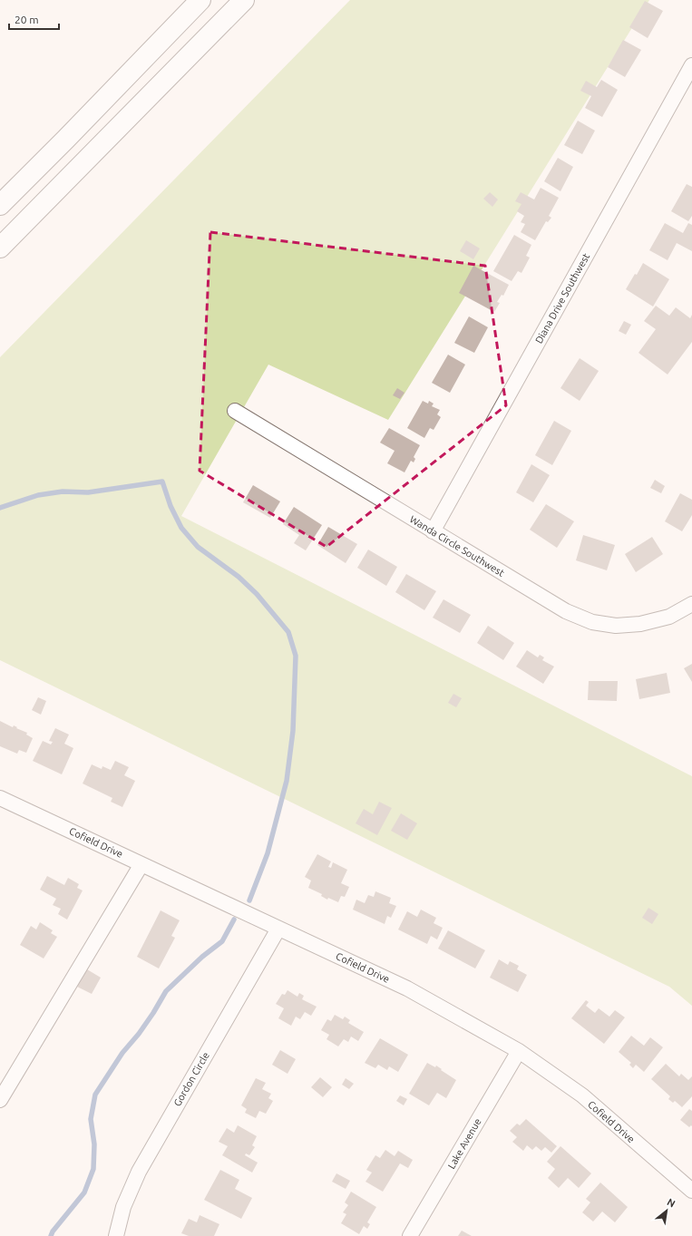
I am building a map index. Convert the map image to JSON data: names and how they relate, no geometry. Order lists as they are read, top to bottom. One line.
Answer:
{"streets":{"street":["Diana Drive Southwest","Wanda Circle Southwest","Cofield Drive","Gordon Circle","Lake Avenue"]},"crossings":[["Diana Drive Southwest","Wanda Circle Southwest"],["Cofield Drive","Gordon Circle"],["Cofield Drive","Lake Avenue"]],"scale_bar":"20 m","north":"top right"}
